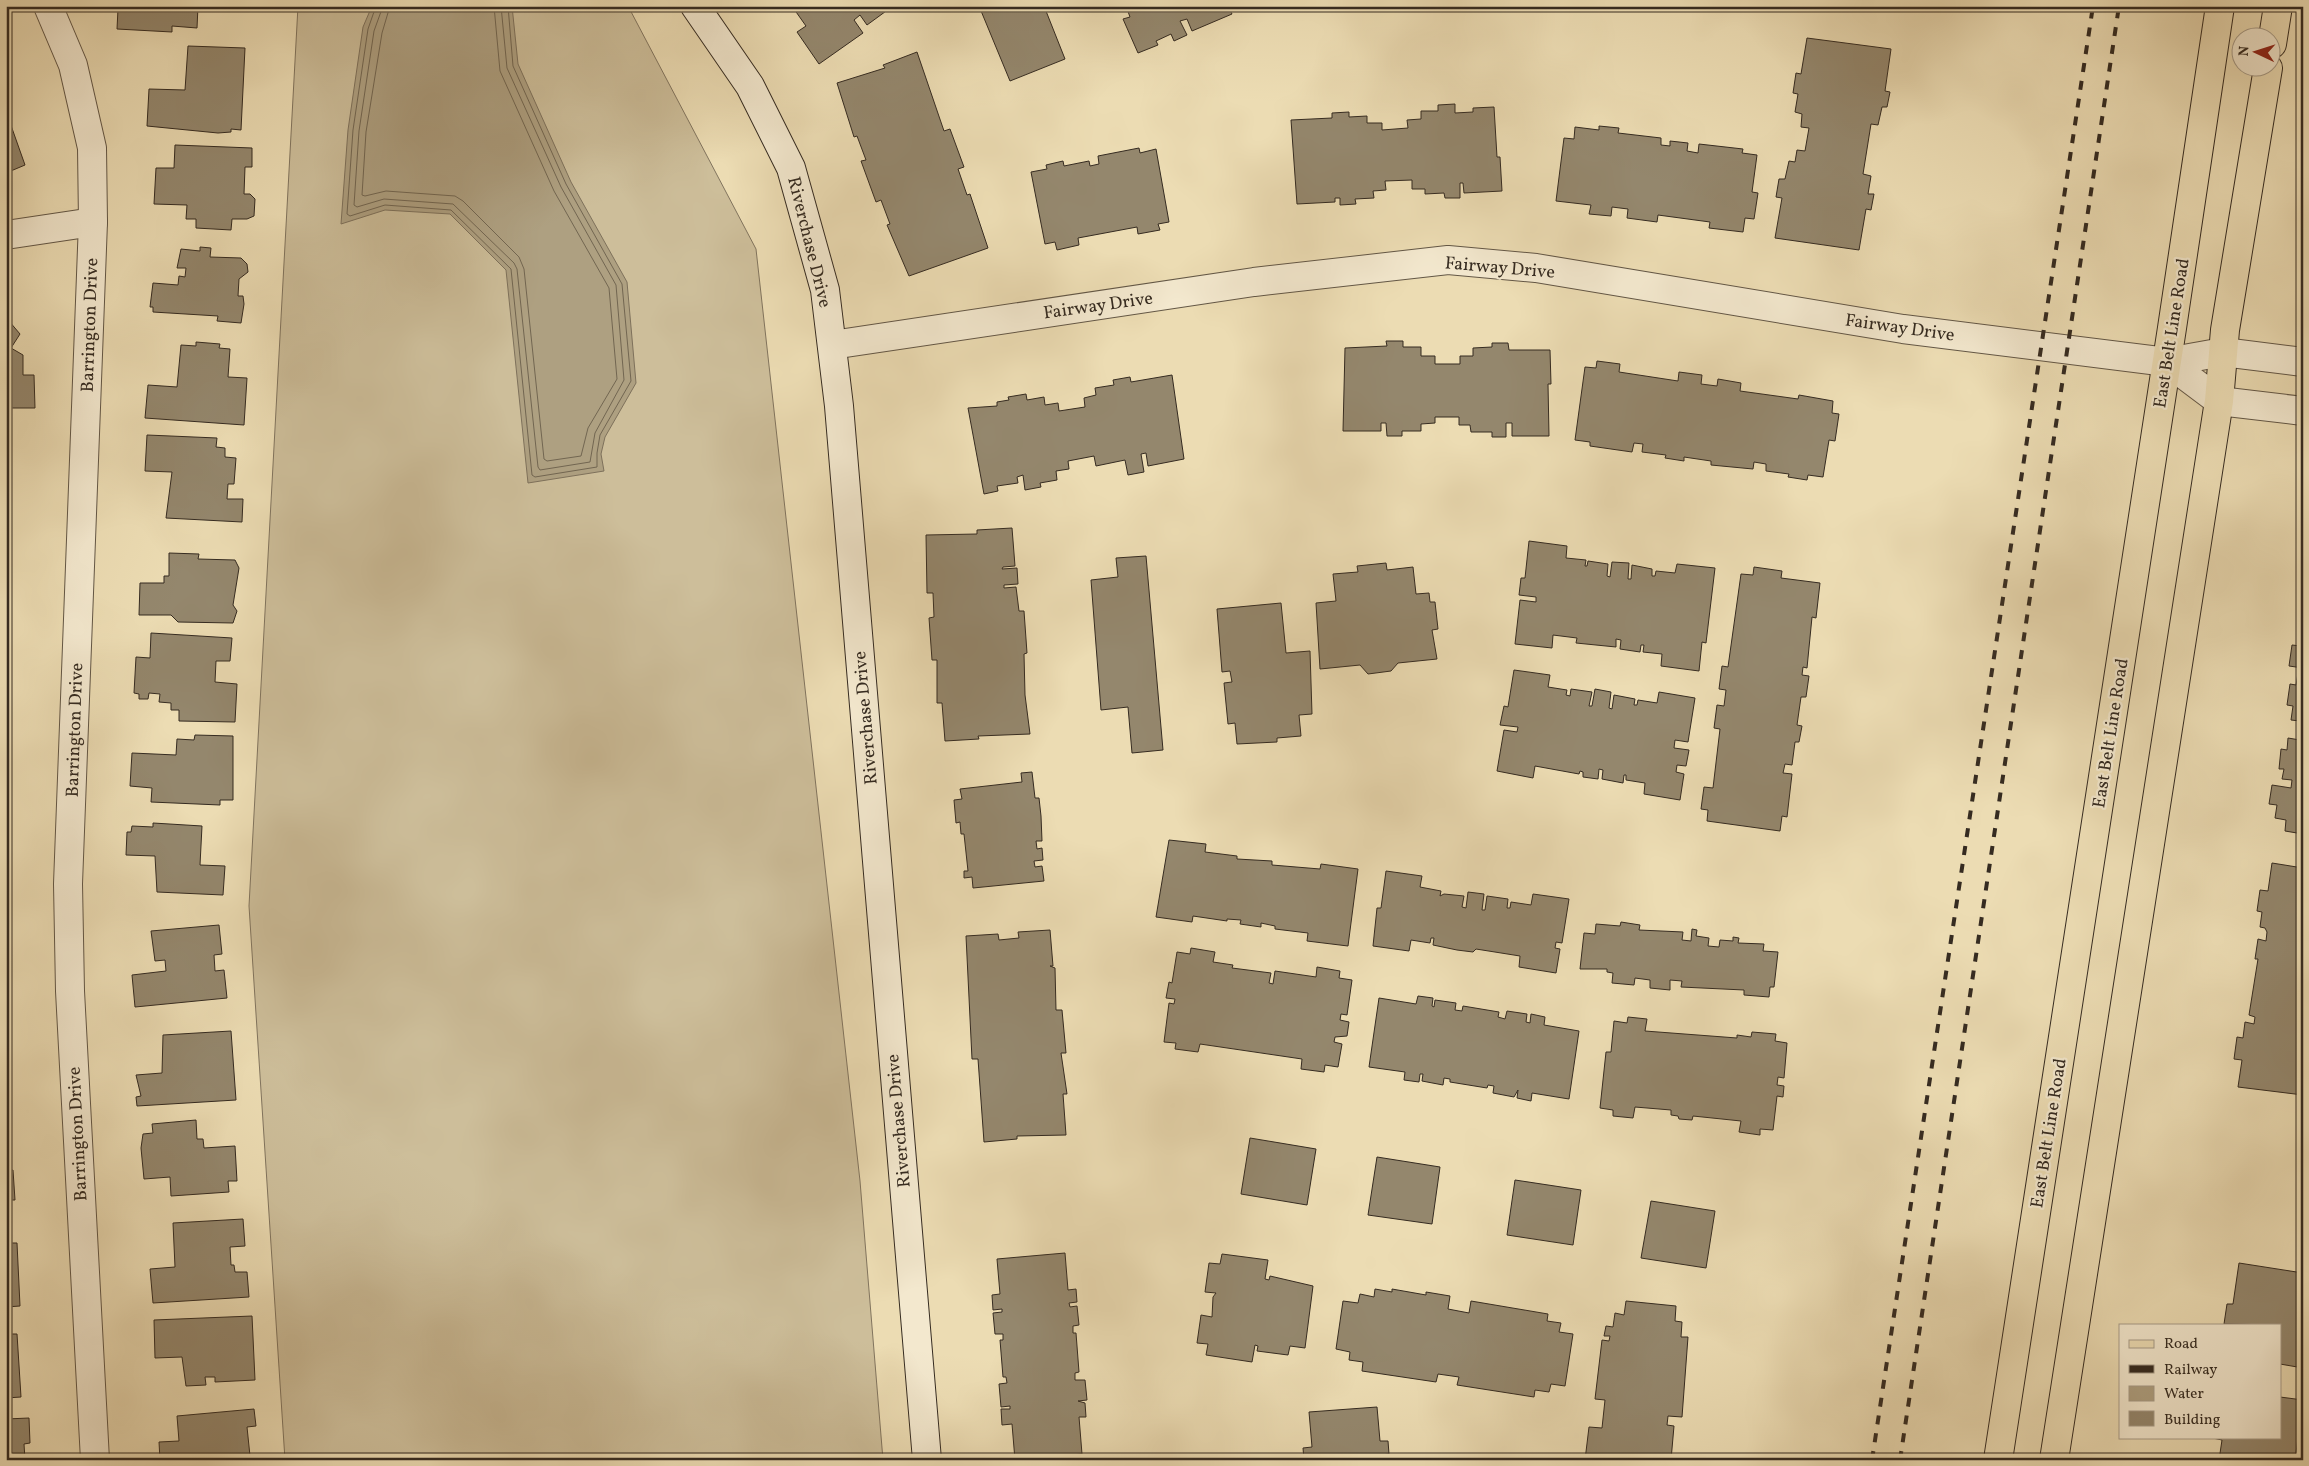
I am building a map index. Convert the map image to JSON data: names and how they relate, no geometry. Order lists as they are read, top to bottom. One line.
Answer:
{"streets":{"main road":["East Belt Line Road"],"street":["Riverchase Drive","Fairway Drive","Barrington Drive"]},"crossings":[["Riverchase Drive","Fairway Drive"],["Fairway Drive","East Belt Line Road"]],"legend":["Road","Railway","Water","Building"],"north":"left"}
